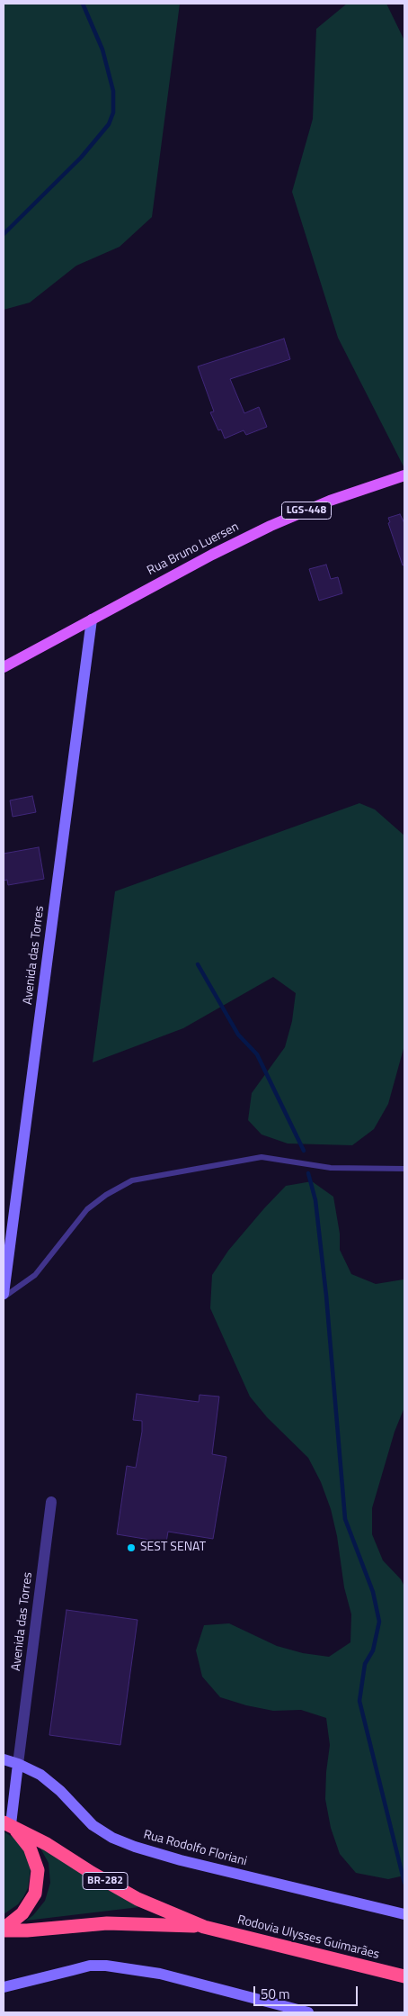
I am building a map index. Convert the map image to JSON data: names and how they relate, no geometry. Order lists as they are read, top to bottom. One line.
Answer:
{"streets":{"highway":["BR-282","Rodovia Ulysses Guimarães"],"main road":["LGS-448","Rua Bruno Luersen","Avenida das Torres","Rua Rodolfo Floriani"]},"crossings":[["Rua Bruno Luersen","Avenida das Torres"],["Avenida das Torres","Rua Rodolfo Floriani"],["Avenida das Torres","Rodovia Ulysses Guimarães"]],"places":["SEST SENAT"],"scale_bar":"50 m"}
